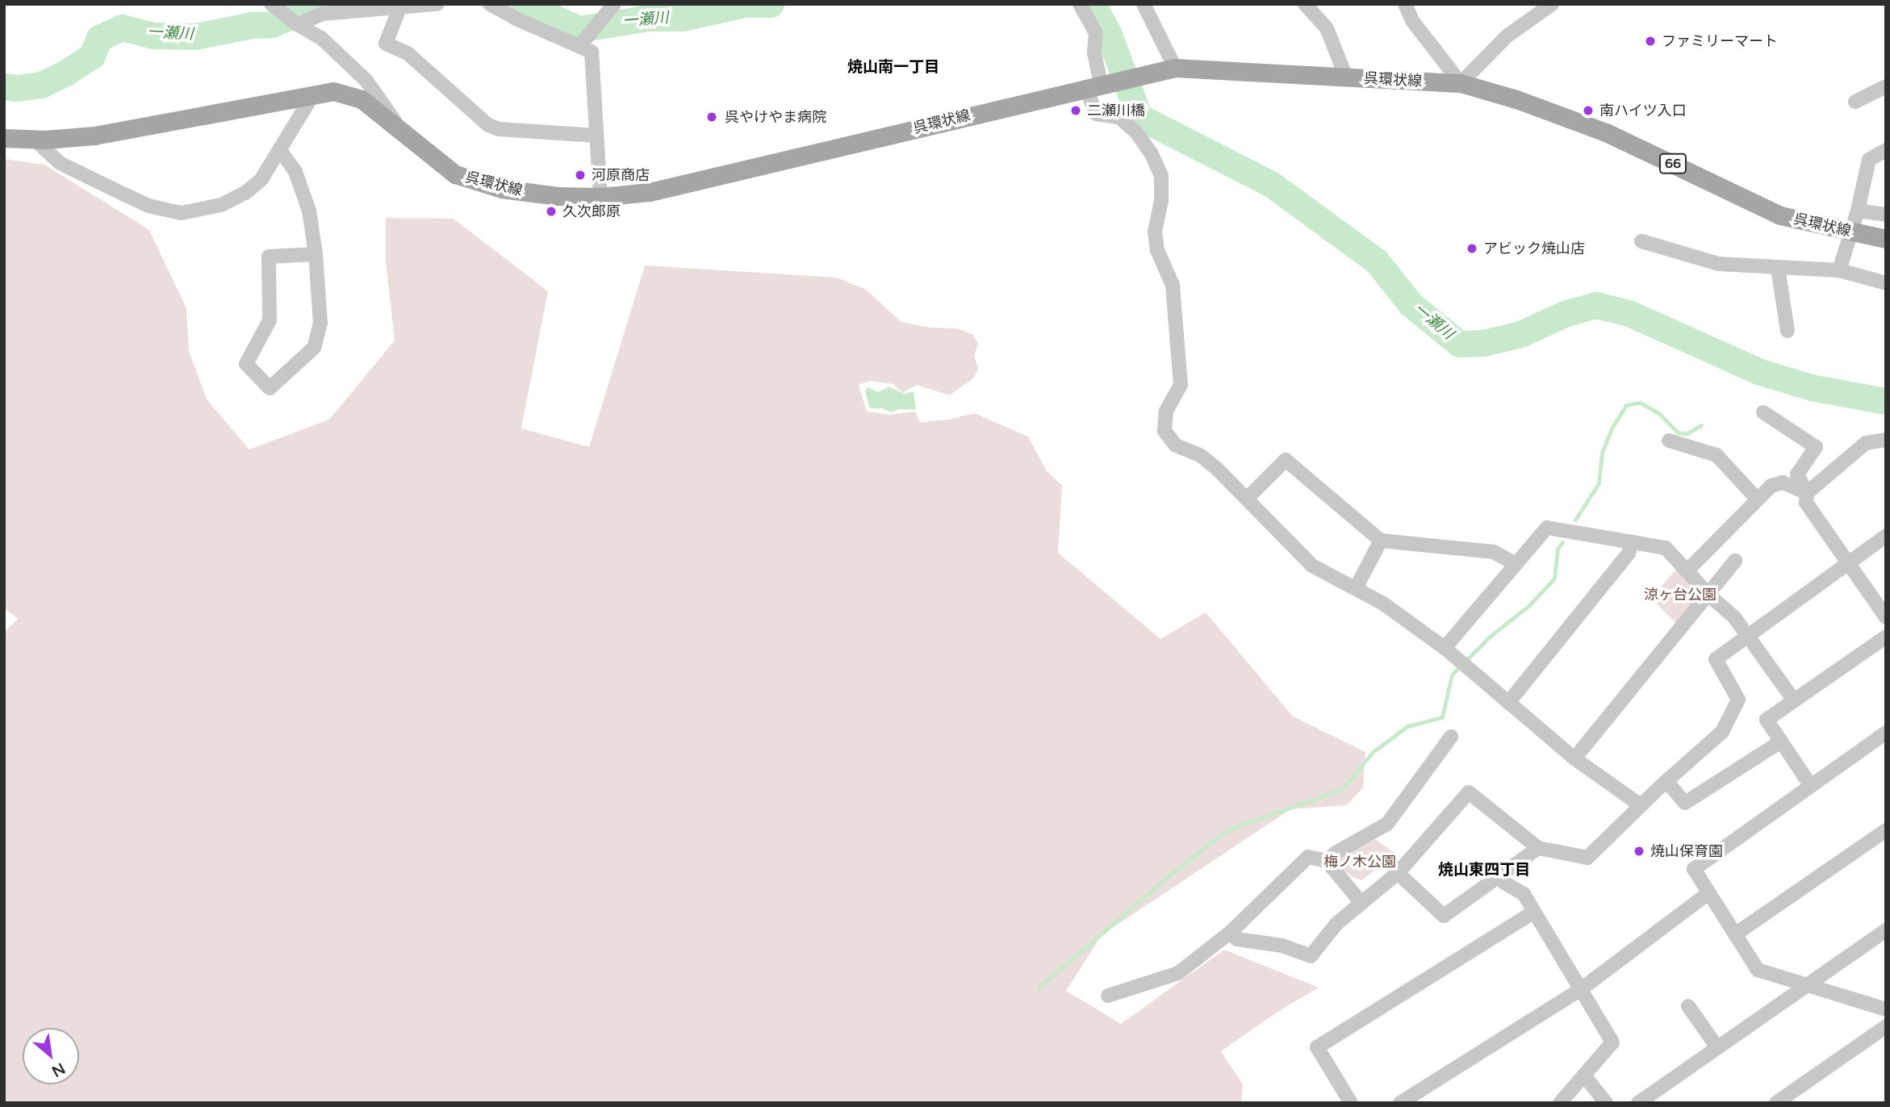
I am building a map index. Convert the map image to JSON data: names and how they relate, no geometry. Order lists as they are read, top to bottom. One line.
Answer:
{"streets":{"main road":["呉環状線","66"]},"districts":["焼山南一丁目","焼山東四丁目"],"water":["一瀬川"],"parks":["涼ヶ台公園","梅ノ木公園"],"places":["ファミリーマート","二瀬川橋","南ハイツ入口","呉やけやま病院","河原商店","久次郎原","アビック焼山店","焼山保育園"],"north":"bottom right"}
